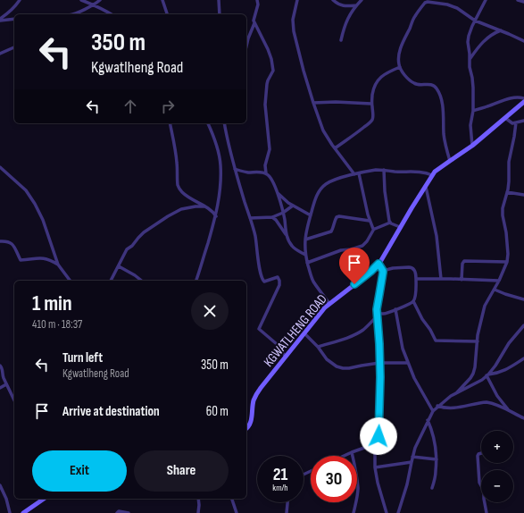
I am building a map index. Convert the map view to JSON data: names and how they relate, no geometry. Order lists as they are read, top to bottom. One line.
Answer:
{"streets":{"street":["KGWATLHENG ROAD"]},"page":{"turn":["350 m","Kgwatlheng Road"],"heading":["1 min","410 m · 18:37"],"list":[{"name":"Turn left","note":"Kgwatlheng Road","value":"350 m"},{"name":"Arrive at destination","value":"60 m"}],"map_buttons":["+","−"],"buttons":["Exit","Share"],"speed":"21 km/h","limit":"30"}}
